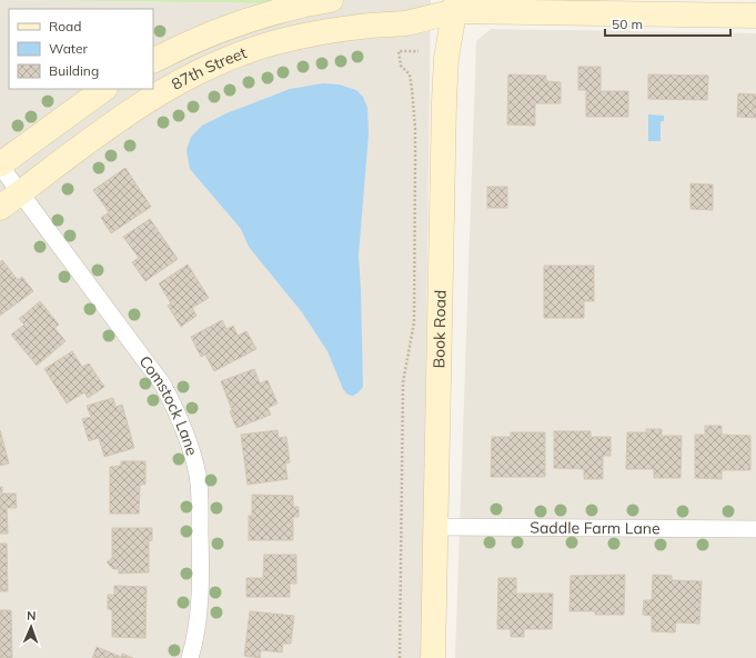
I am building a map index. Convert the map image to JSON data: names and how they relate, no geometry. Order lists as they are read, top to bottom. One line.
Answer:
{"streets":{"street":["87th Street","Book Road","Comstock Lane","Saddle Farm Lane"]},"crossings":[["87th Street","Book Road"],["87th Street","Comstock Lane"],["Book Road","Saddle Farm Lane"]],"legend":["Road","Water","Building"],"scale_bar":"50 m","north":"top"}
